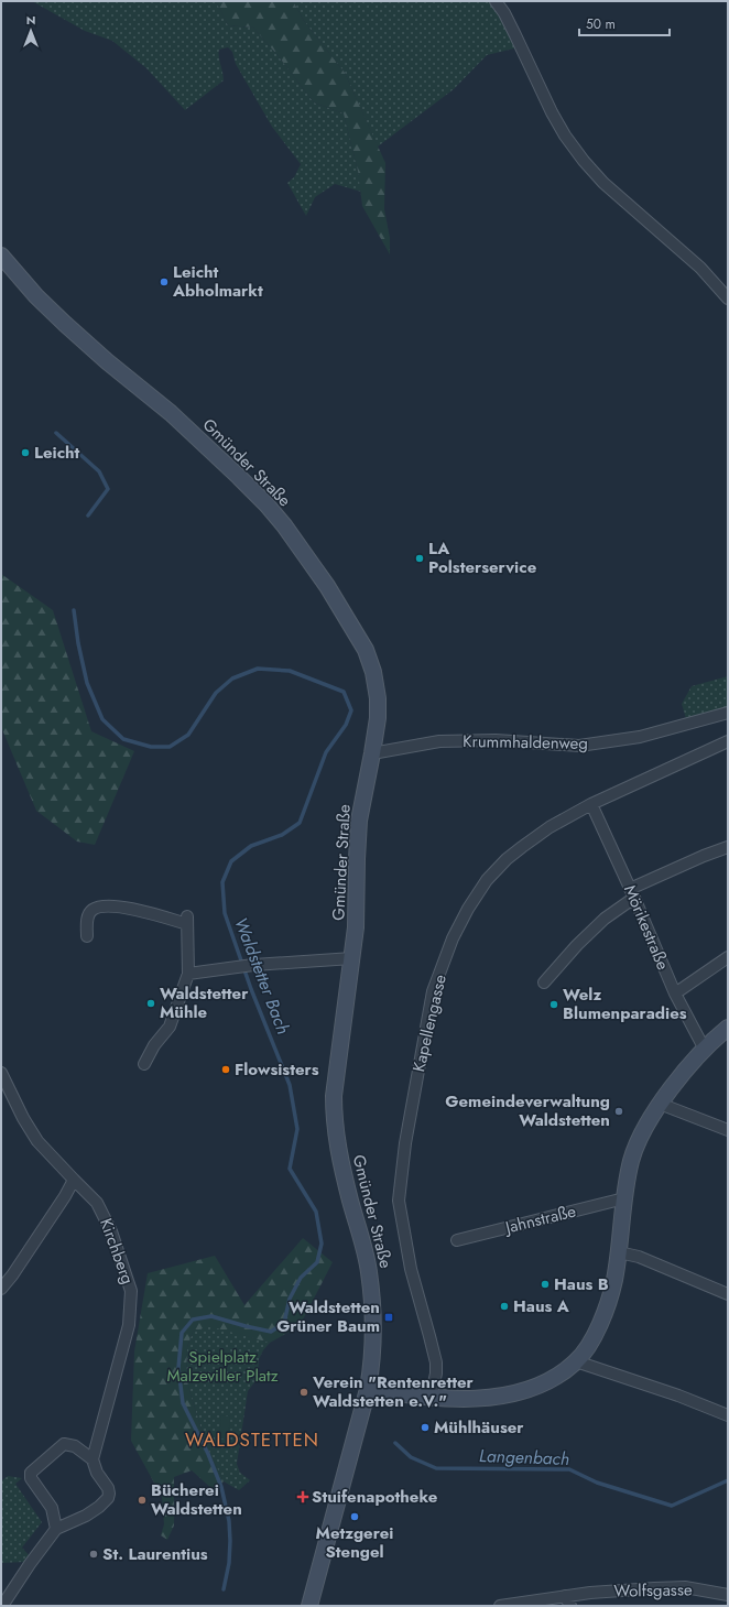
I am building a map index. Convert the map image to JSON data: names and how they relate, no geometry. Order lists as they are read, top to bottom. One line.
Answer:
{"streets":{"street":["Gmünder Straße","Krummhaldenweg","Mörikestraße","Kapellengasse","Jahnstraße","Kirchberg","Wolfsgasse"]},"crossings":[["Gmünder Straße","Krummhaldenweg"],["Mörikestraße","Kapellengasse"]],"districts":["WALDSTETTEN"],"water":["Waldstetter Bach","Langenbach"],"parks":["Spielplatz Malzeviller Platz"],"places":{"other":["Leicht Abholmarkt","Leicht","LA Polsterservice","Waldstetter Mühle","Welz Blumenparadies","Flowsisters","Gemeindeverwaltung Waldstetten","Haus B","Haus A","Verein \"Rentenretter Waldstetten e.V.\"","Mühlhäuser","Bücherei Waldstetten","Metzgerei Stengel","St. Laurentius"],"transit":["Waldstetten Grüner Baum"],"health":["Stuifenapotheke"]},"scale_bar":"50 m","north":"top"}
